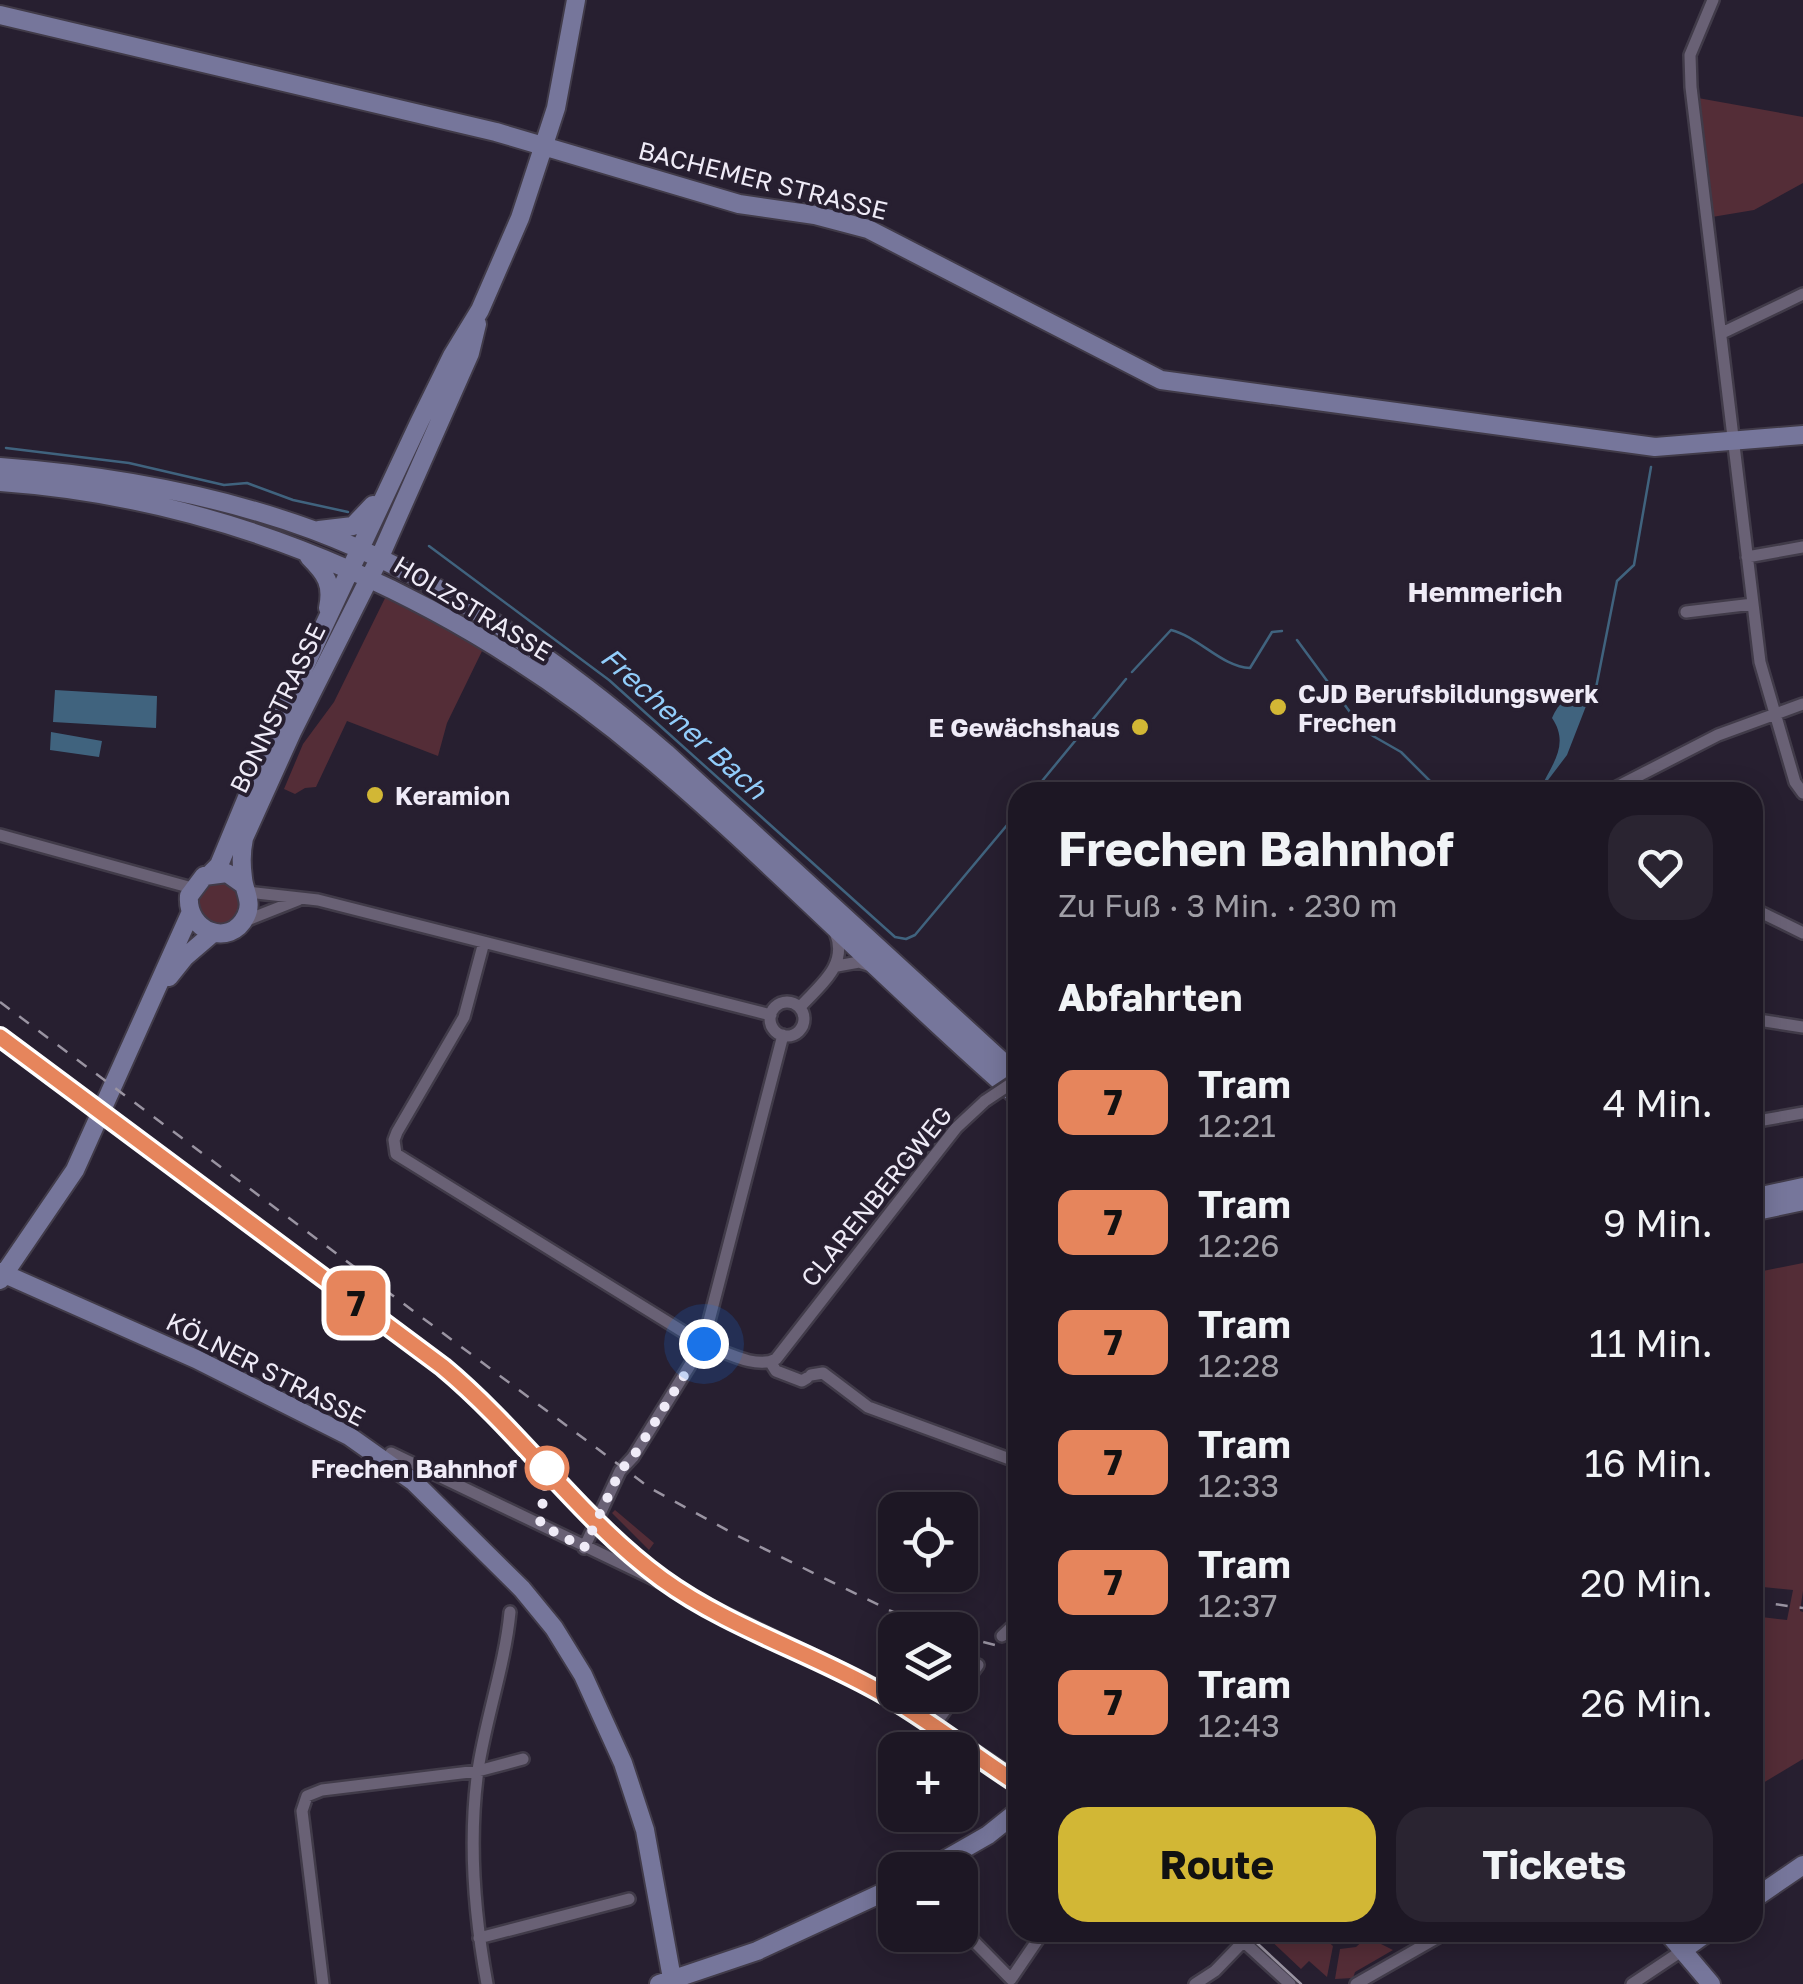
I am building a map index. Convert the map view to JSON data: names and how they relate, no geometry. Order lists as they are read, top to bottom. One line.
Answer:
{"streets":{"main road":["BACHEMER STRASSE","HOLZSTRASSE","BONNSTRASSE","KÖLNER STRASSE"],"street":["CLARENBERGWEG"]},"crossings":[["HOLZSTRASSE","BONNSTRASSE"]],"districts":["Hemmerich"],"water":["Frechener Bach"],"places":["CJD Berufsbildungswerk Frechen","E Gewächshaus","Keramion","Frechen Bahnhof"],"lines":["tram line 7"],"page":{"on_map":"7","heading":[["Frechen Bahnhof","Zu Fuß · 3 Min. · 230 m"],"Abfahrten"],"list":[{"mark":"7","name":"Tram","note":"12:21","value":"4 Min."},{"mark":"7","name":"Tram","note":"12:26","value":"9 Min."},{"mark":"7","name":"Tram","note":"12:28","value":"11 Min."},{"mark":"7","name":"Tram","note":"12:33","value":"16 Min."},{"mark":"7","name":"Tram","note":"12:37","value":"20 Min."},{"mark":"7","name":"Tram","note":"12:43","value":"26 Min."}],"map_buttons":["+","−"],"buttons":["Route","Tickets"]}}
